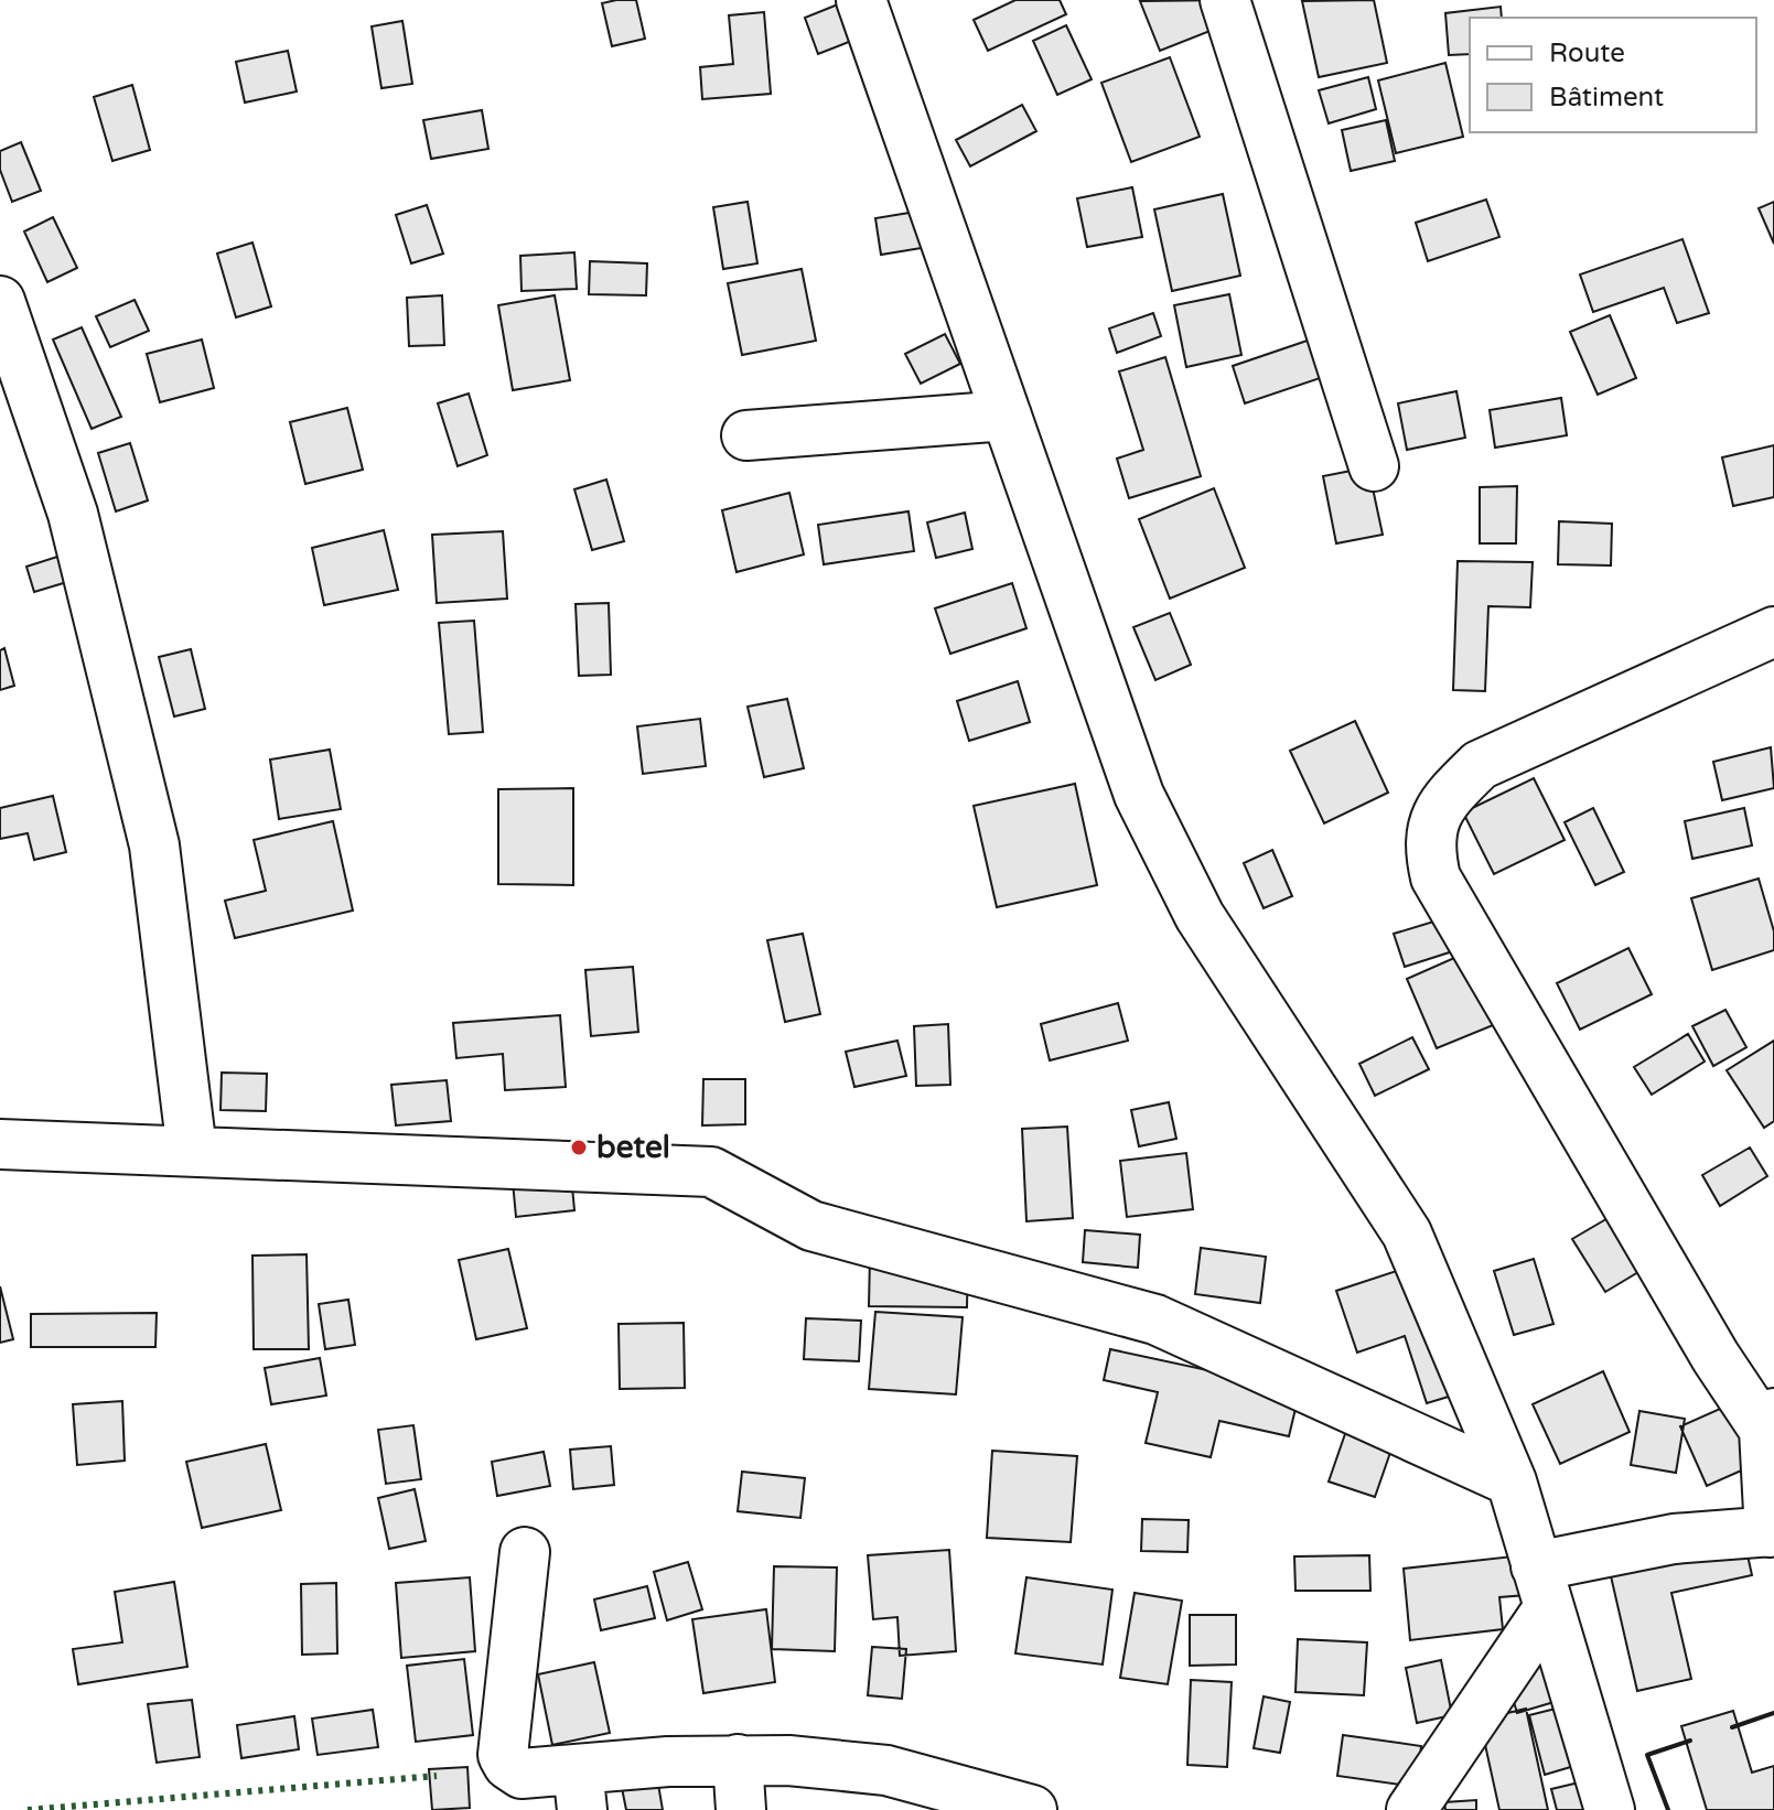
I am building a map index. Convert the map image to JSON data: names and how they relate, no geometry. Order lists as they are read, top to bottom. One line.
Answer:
{"places":["betel"],"legend":["Route","Bâtiment"]}
